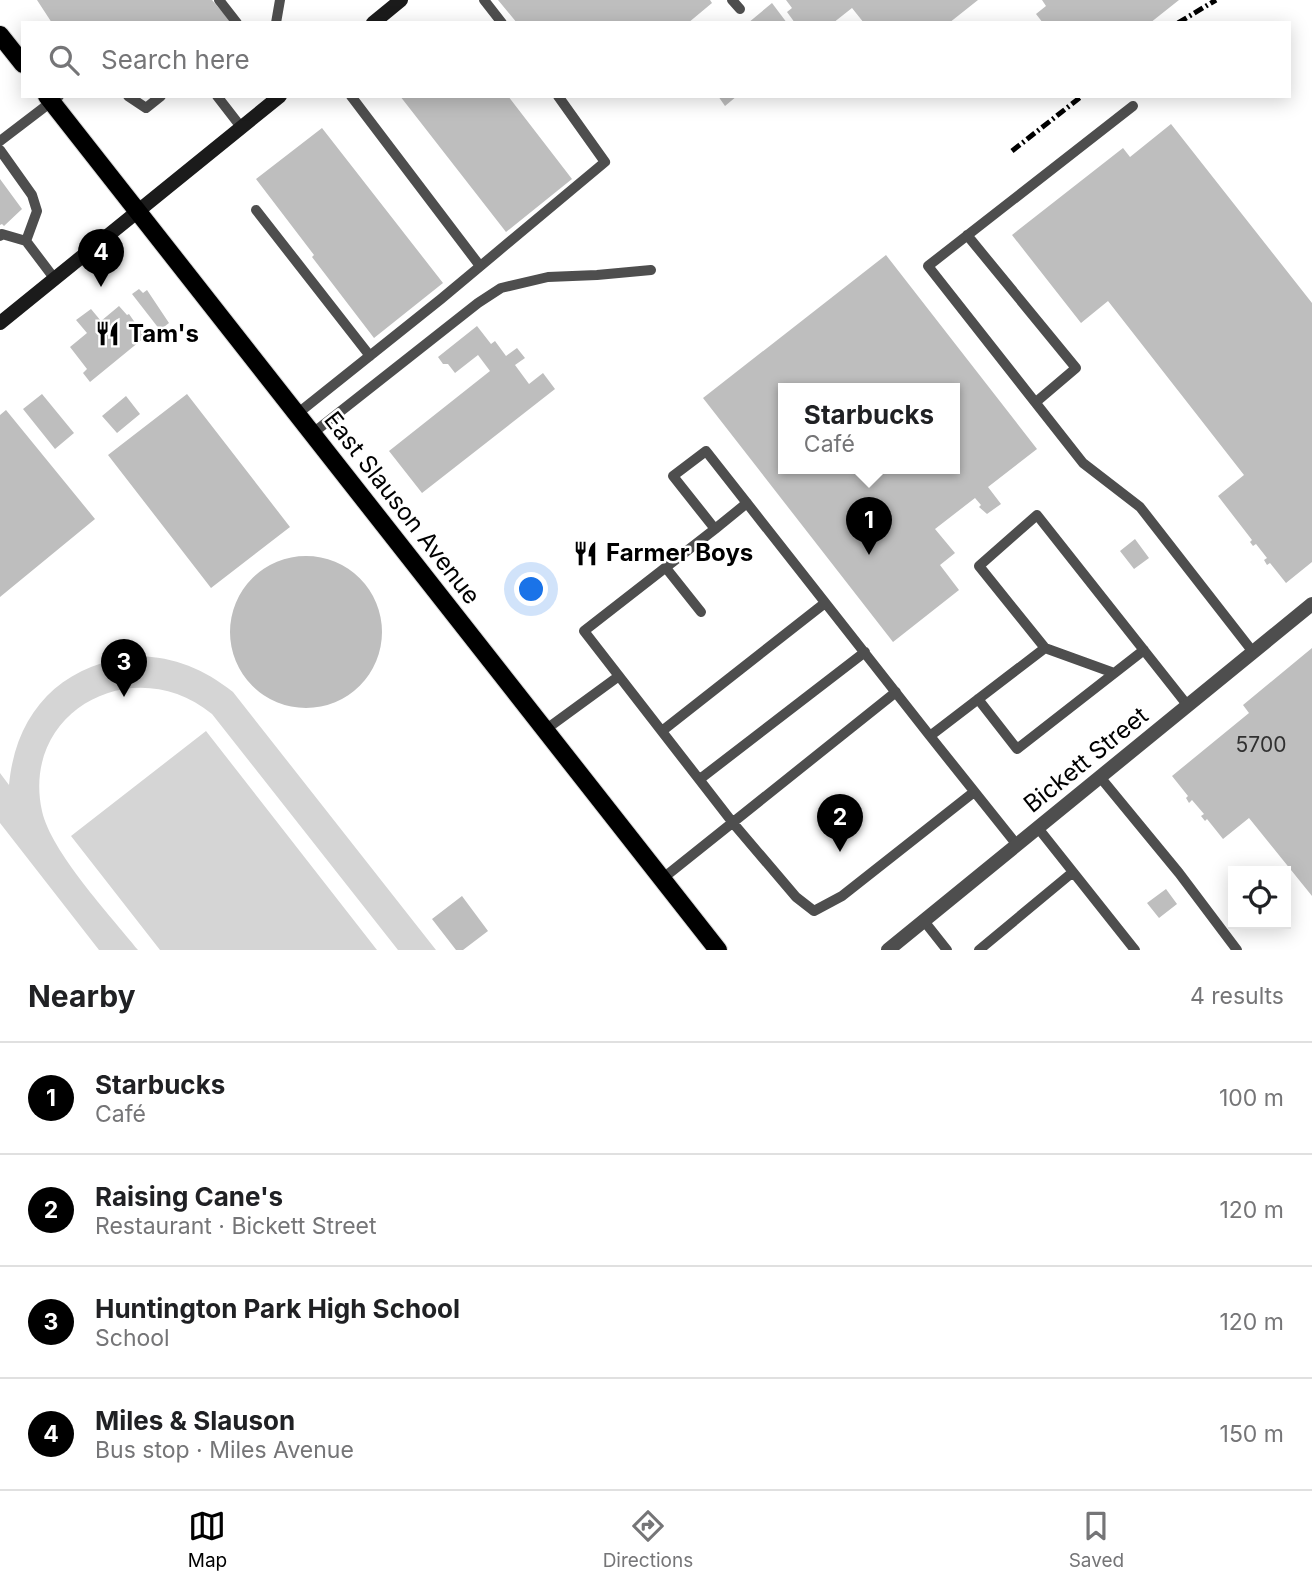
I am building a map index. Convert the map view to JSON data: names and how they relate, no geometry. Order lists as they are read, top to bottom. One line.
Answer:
{"streets":{"main road":["East Slauson Avenue"],"street":["Bickett Street"]},"places":{"restaurant":["Tam's","Farmer Boys"]},"house_numbers":["5700"],"page":{"search":"Search here","pins":["4","1","3","2"],"popup":["Starbucks","Café"],"heading":["Nearby","4 results"],"list":[{"mark":"1","name":"Starbucks","note":"Café","value":"100 m"},{"mark":"2","name":"Raising Cane's","note":"Restaurant · Bickett Street","value":"120 m"},{"mark":"3","name":"Huntington Park High School","note":"School","value":"120 m"},{"mark":"4","name":"Miles & Slauson","note":"Bus stop · Miles Avenue","value":"150 m"}],"nav":["Map","Directions","Saved"]}}
